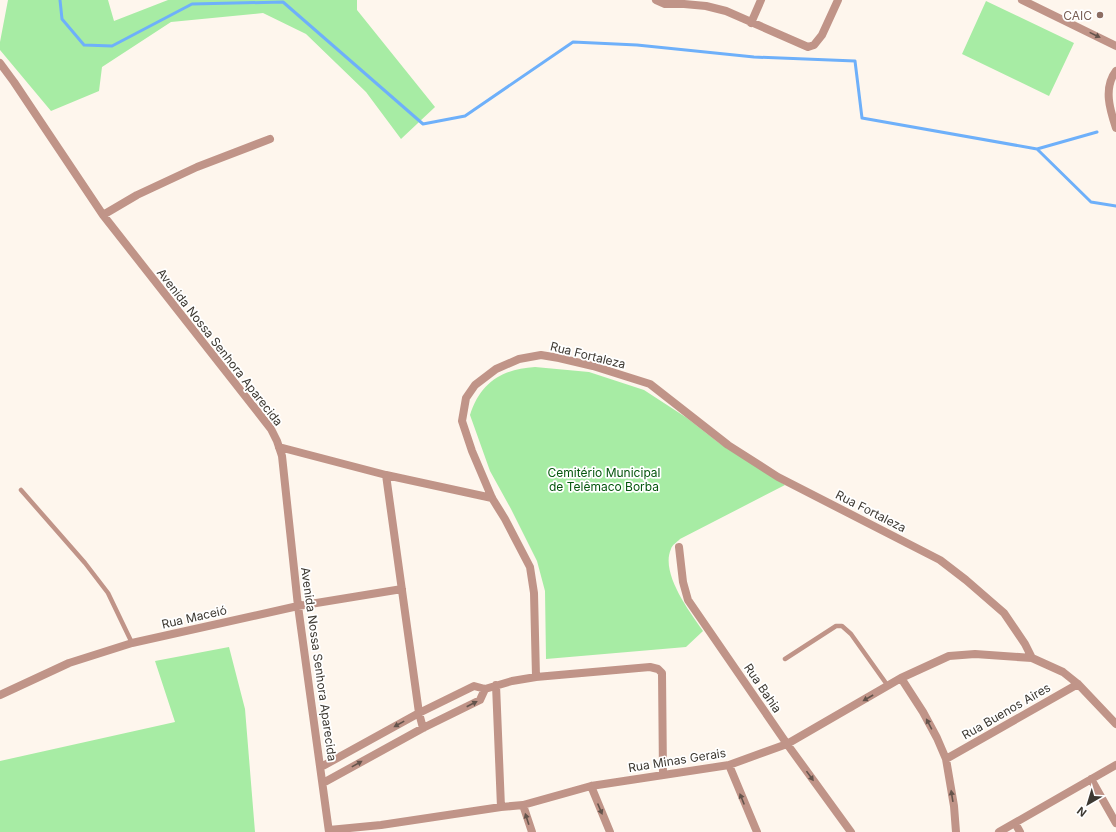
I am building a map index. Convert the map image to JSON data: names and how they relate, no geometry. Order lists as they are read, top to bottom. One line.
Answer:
{"streets":{"street":["Avenida Nossa Senhora Aparecida","Rua Fortaleza","Rua Maceió","Rua Bahia","Rua Buenos Aires","Rua Minas Gerais"]},"crossings":[["Avenida Nossa Senhora Aparecida","Rua Maceió"],["Avenida Nossa Senhora Aparecida","Rua Minas Gerais"],["Rua Fortaleza","Rua Minas Gerais"],["Rua Bahia","Rua Minas Gerais"]],"parks":["Cemitério Municipal de Telêmaco Borba"],"places":["CAIC"],"north":"bottom left"}
